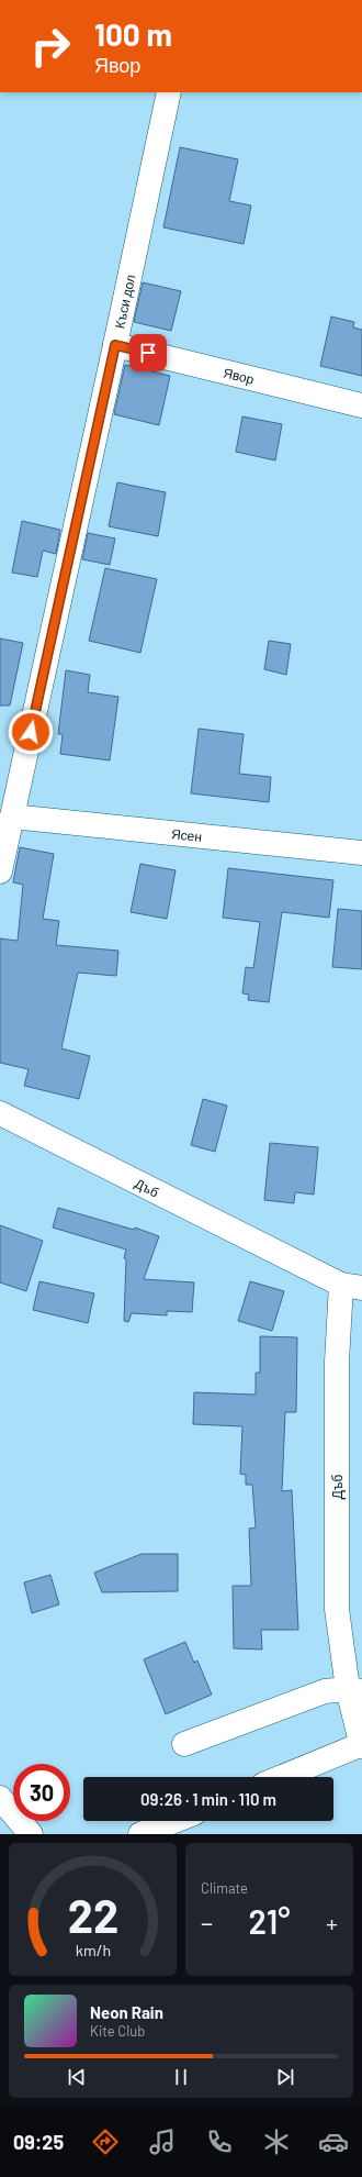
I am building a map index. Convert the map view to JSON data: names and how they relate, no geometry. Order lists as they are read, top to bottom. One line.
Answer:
{"streets":{"street":["Къси дол","Явор","Ясен","Дъб"]},"crossings":[["Къси дол","Явор"],["Къси дол","Ясен"]],"page":{"turn":["100 m","Явор"],"limit":"30","trip":"09:26 · 1 min · 110 m","tile":"Climate","heat":["−","21°","+"],"song":["Neon Rain","Kite Club"],"tabs":"09:25","gauge":["22","km/h"]}}
